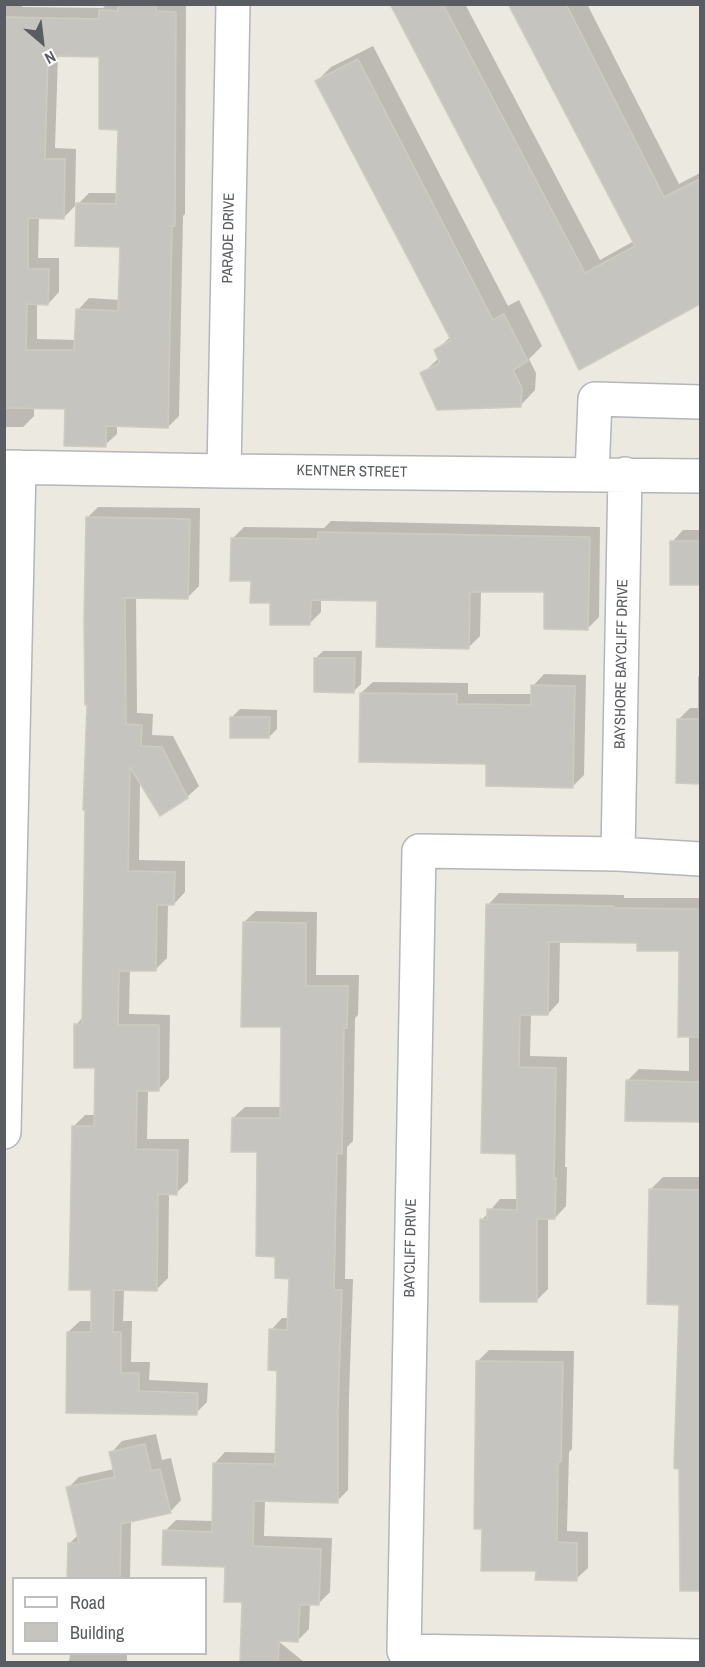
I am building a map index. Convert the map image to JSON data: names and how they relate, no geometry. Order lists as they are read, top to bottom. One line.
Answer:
{"streets":{"street":["PARADE DRIVE","KENTNER STREET","BAYSHORE BAYCLIFF DRIVE","BAYCLIFF DRIVE"]},"crossings":[["PARADE DRIVE","KENTNER STREET"],["KENTNER STREET","BAYSHORE BAYCLIFF DRIVE"],["BAYSHORE BAYCLIFF DRIVE","BAYCLIFF DRIVE"]],"legend":["Road","Building"],"north":"bottom right"}
